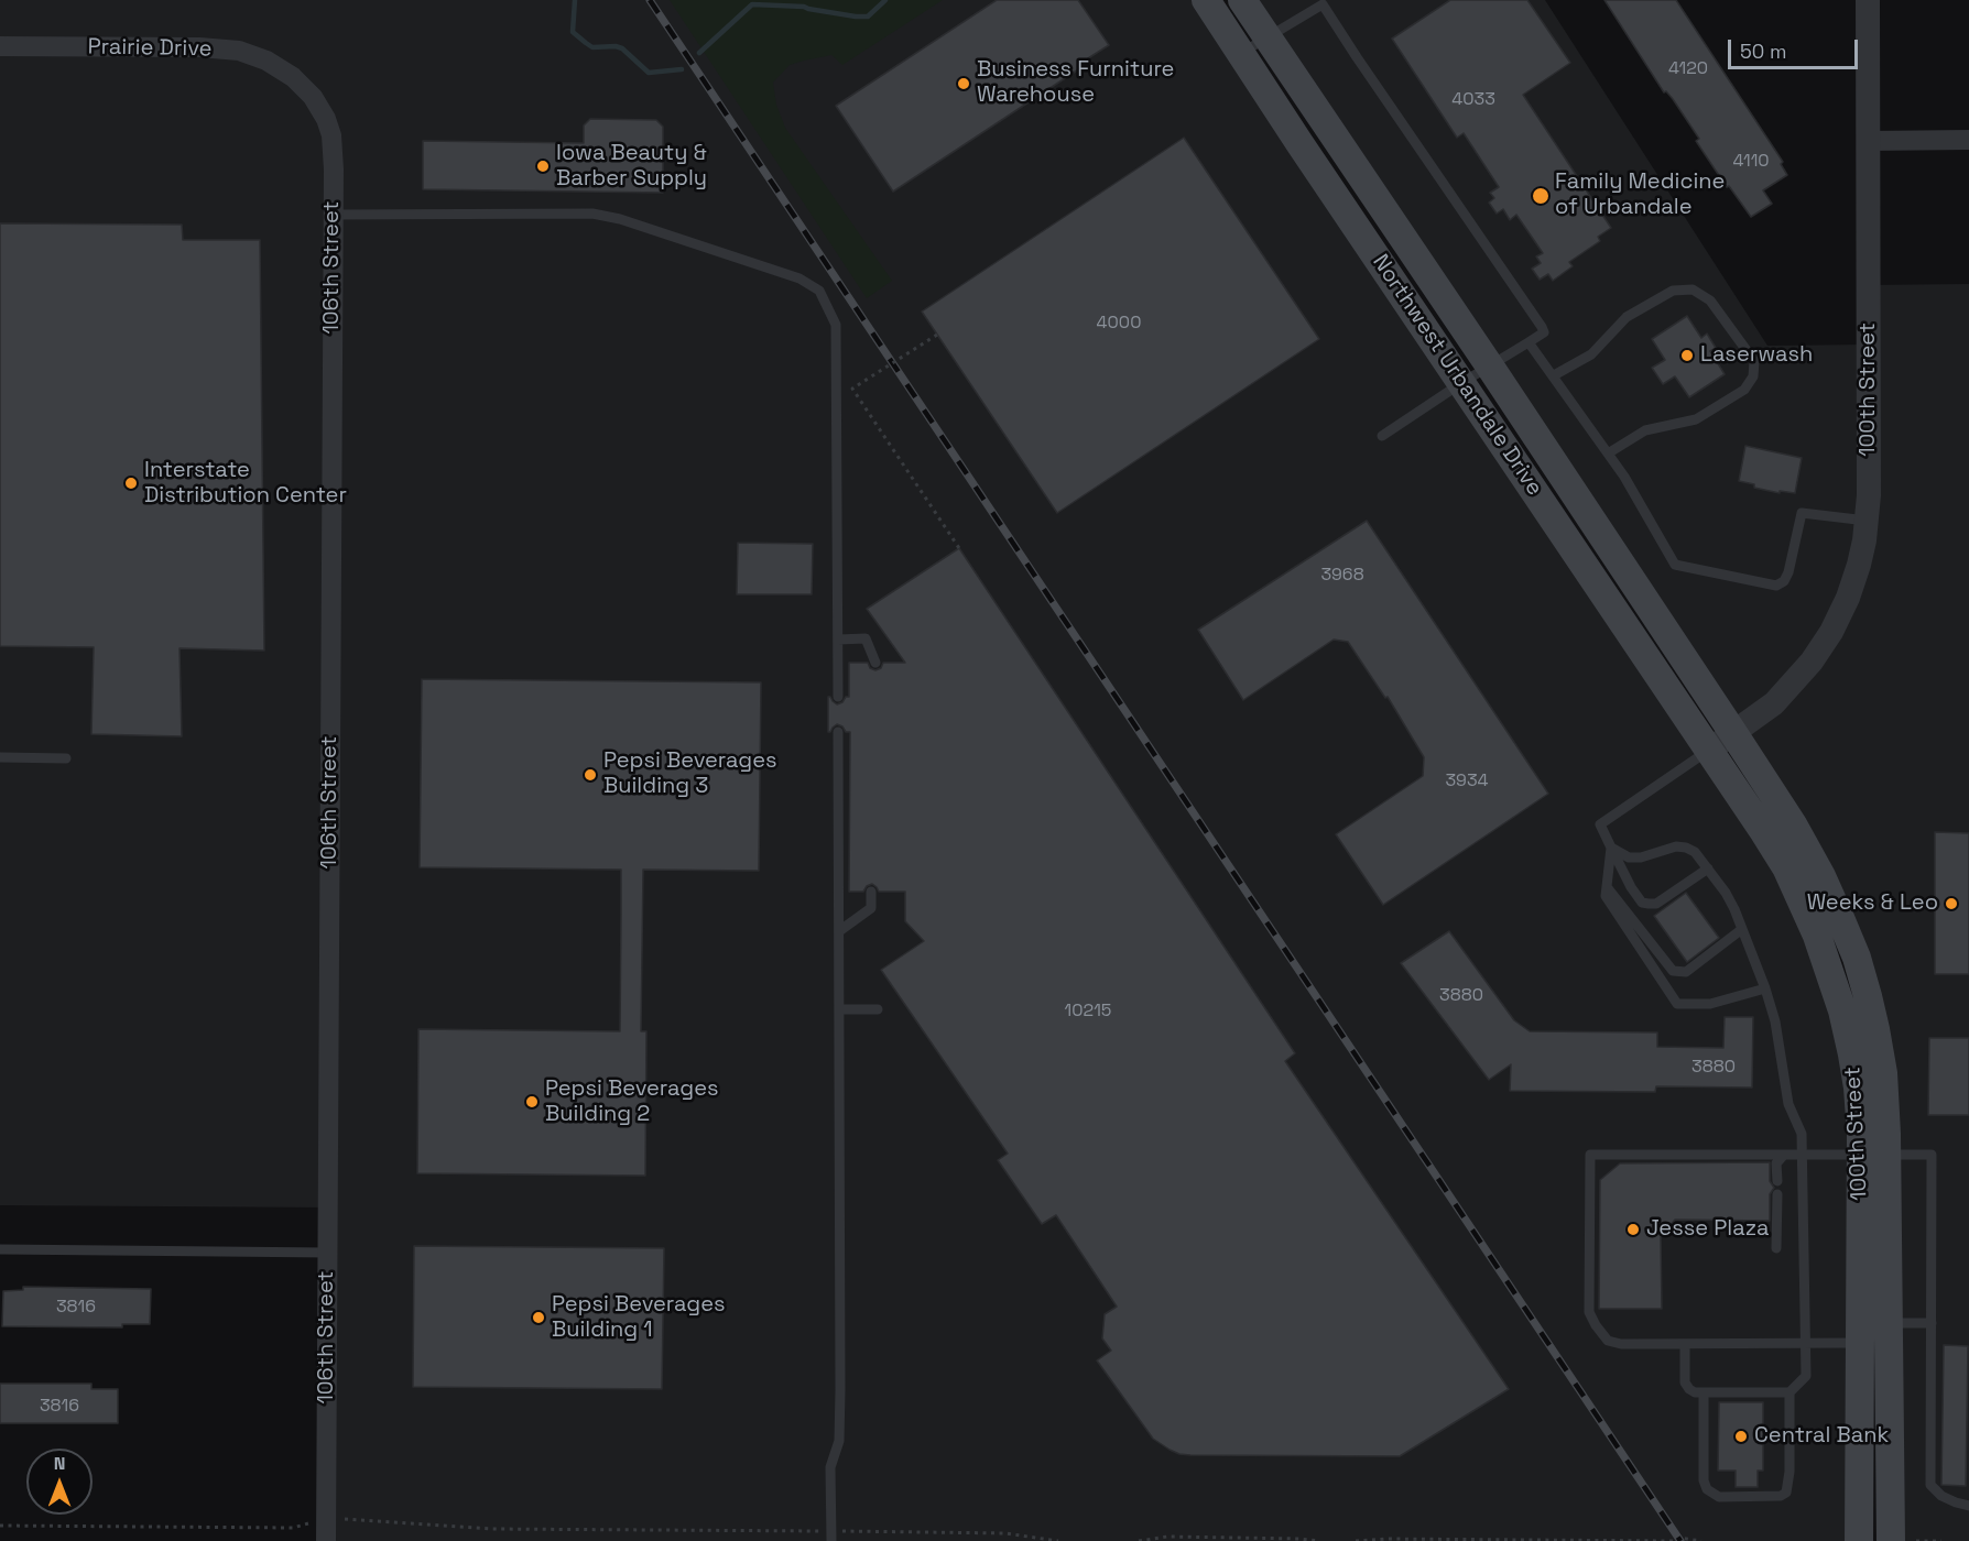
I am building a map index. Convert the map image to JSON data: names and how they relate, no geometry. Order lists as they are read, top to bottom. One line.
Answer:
{"streets":{"main road":["Northwest Urbandale Drive","100th Street"],"street":["Prairie Drive","106th Street"]},"crossings":[["Prairie Drive","106th Street"],["Northwest Urbandale Drive","100th Street"]],"places":["Business Furniture Warehouse","Iowa Beauty & Barber Supply","Family Medicine of Urbandale","Laserwash","Interstate Distribution Center","Pepsi Beverages Building 3","Weeks & Leo","Pepsi Beverages Building 2","Jesse Plaza","Pepsi Beverages Building 1","Central Bank"],"house_numbers":["4120","4033","4110","4000","3968","3934","3880","10215","3880","3816","3816"],"scale_bar":"50 m","north":"top"}
